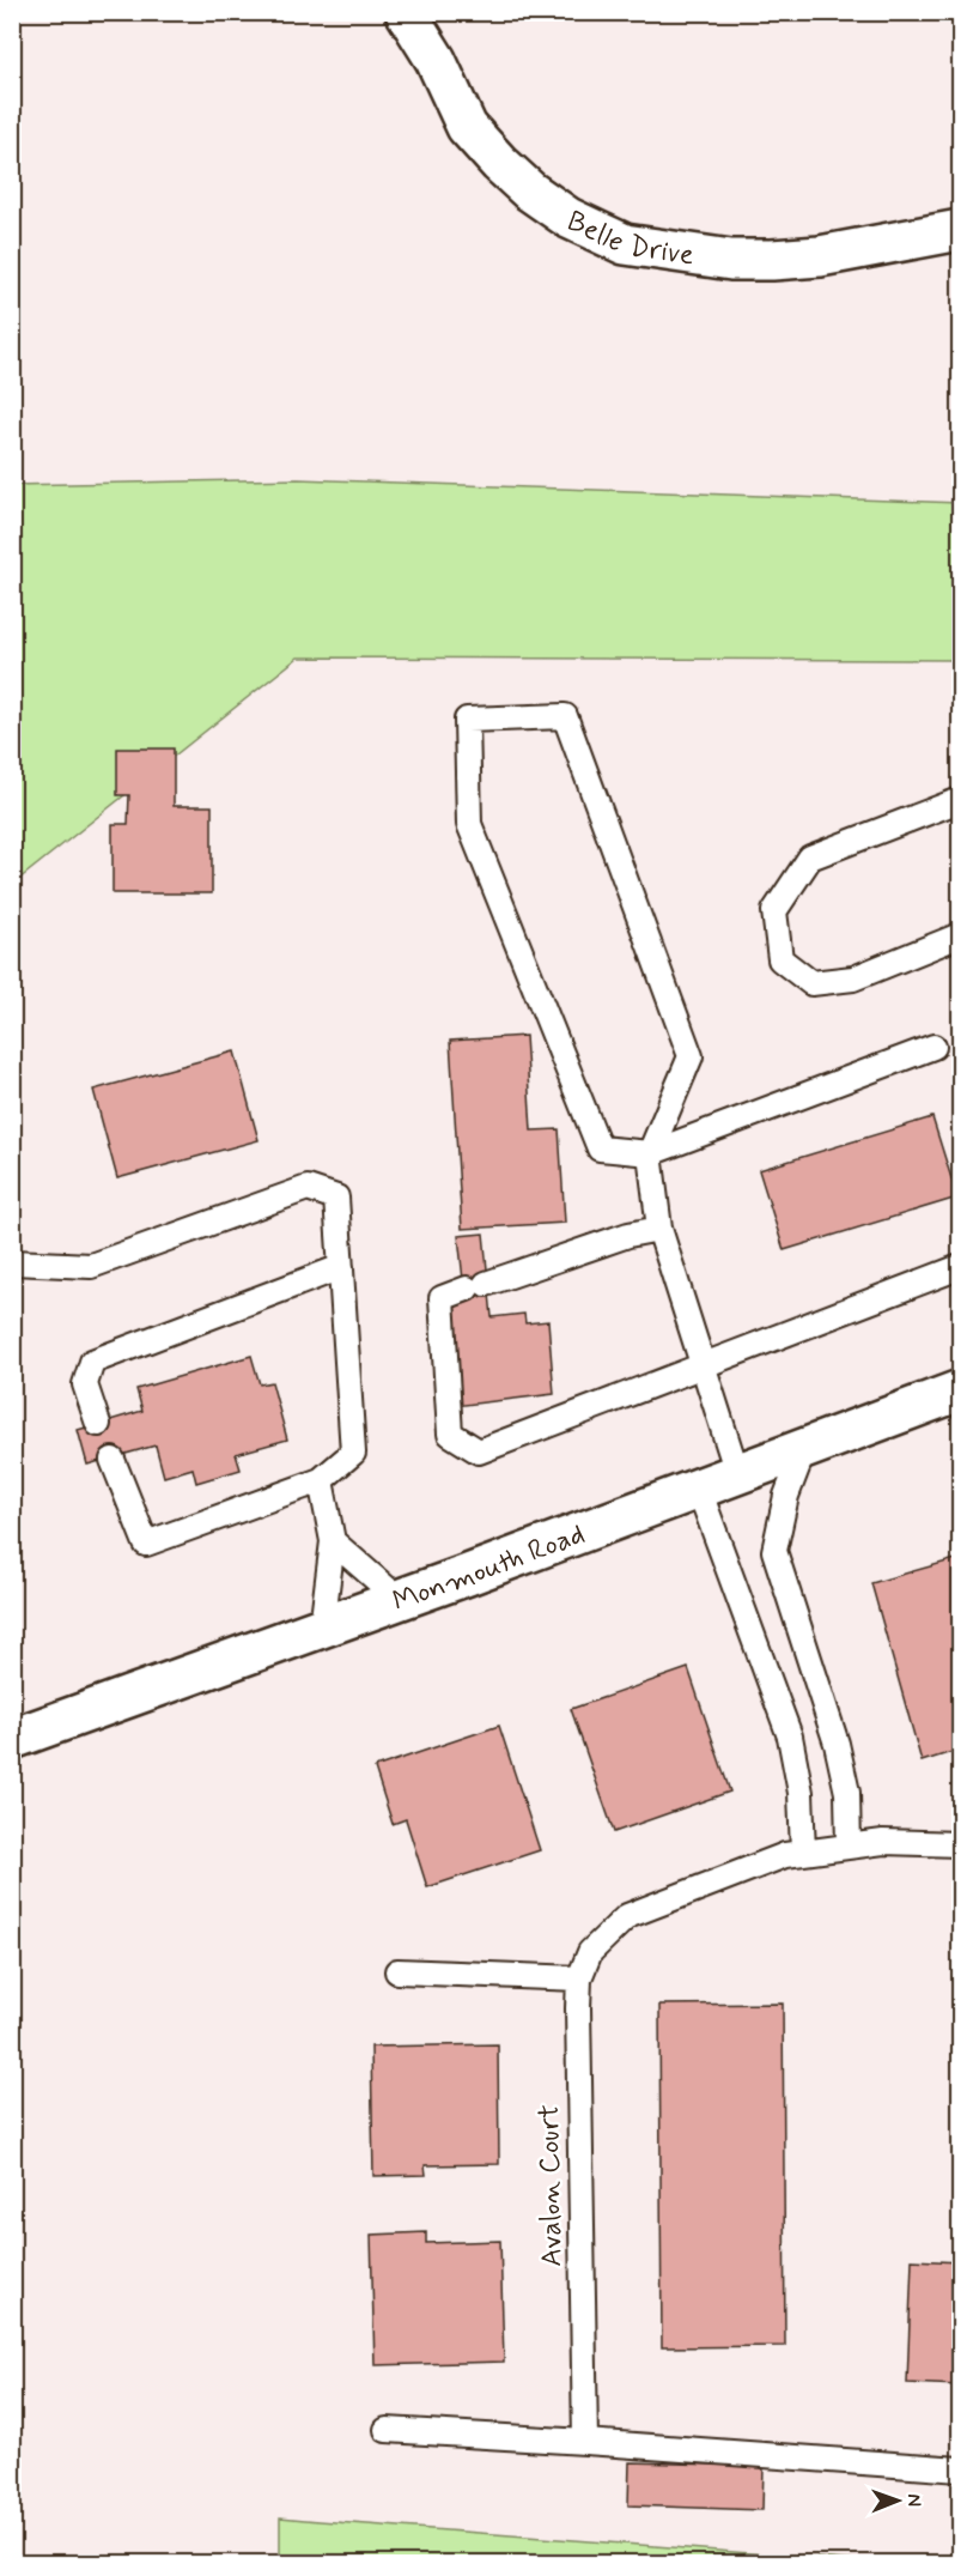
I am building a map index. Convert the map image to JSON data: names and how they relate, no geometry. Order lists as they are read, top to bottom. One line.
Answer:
{"streets":{"main road":["Belle Drive","Monmouth Road"],"lane":["Avalon Court"]},"north":"right"}
